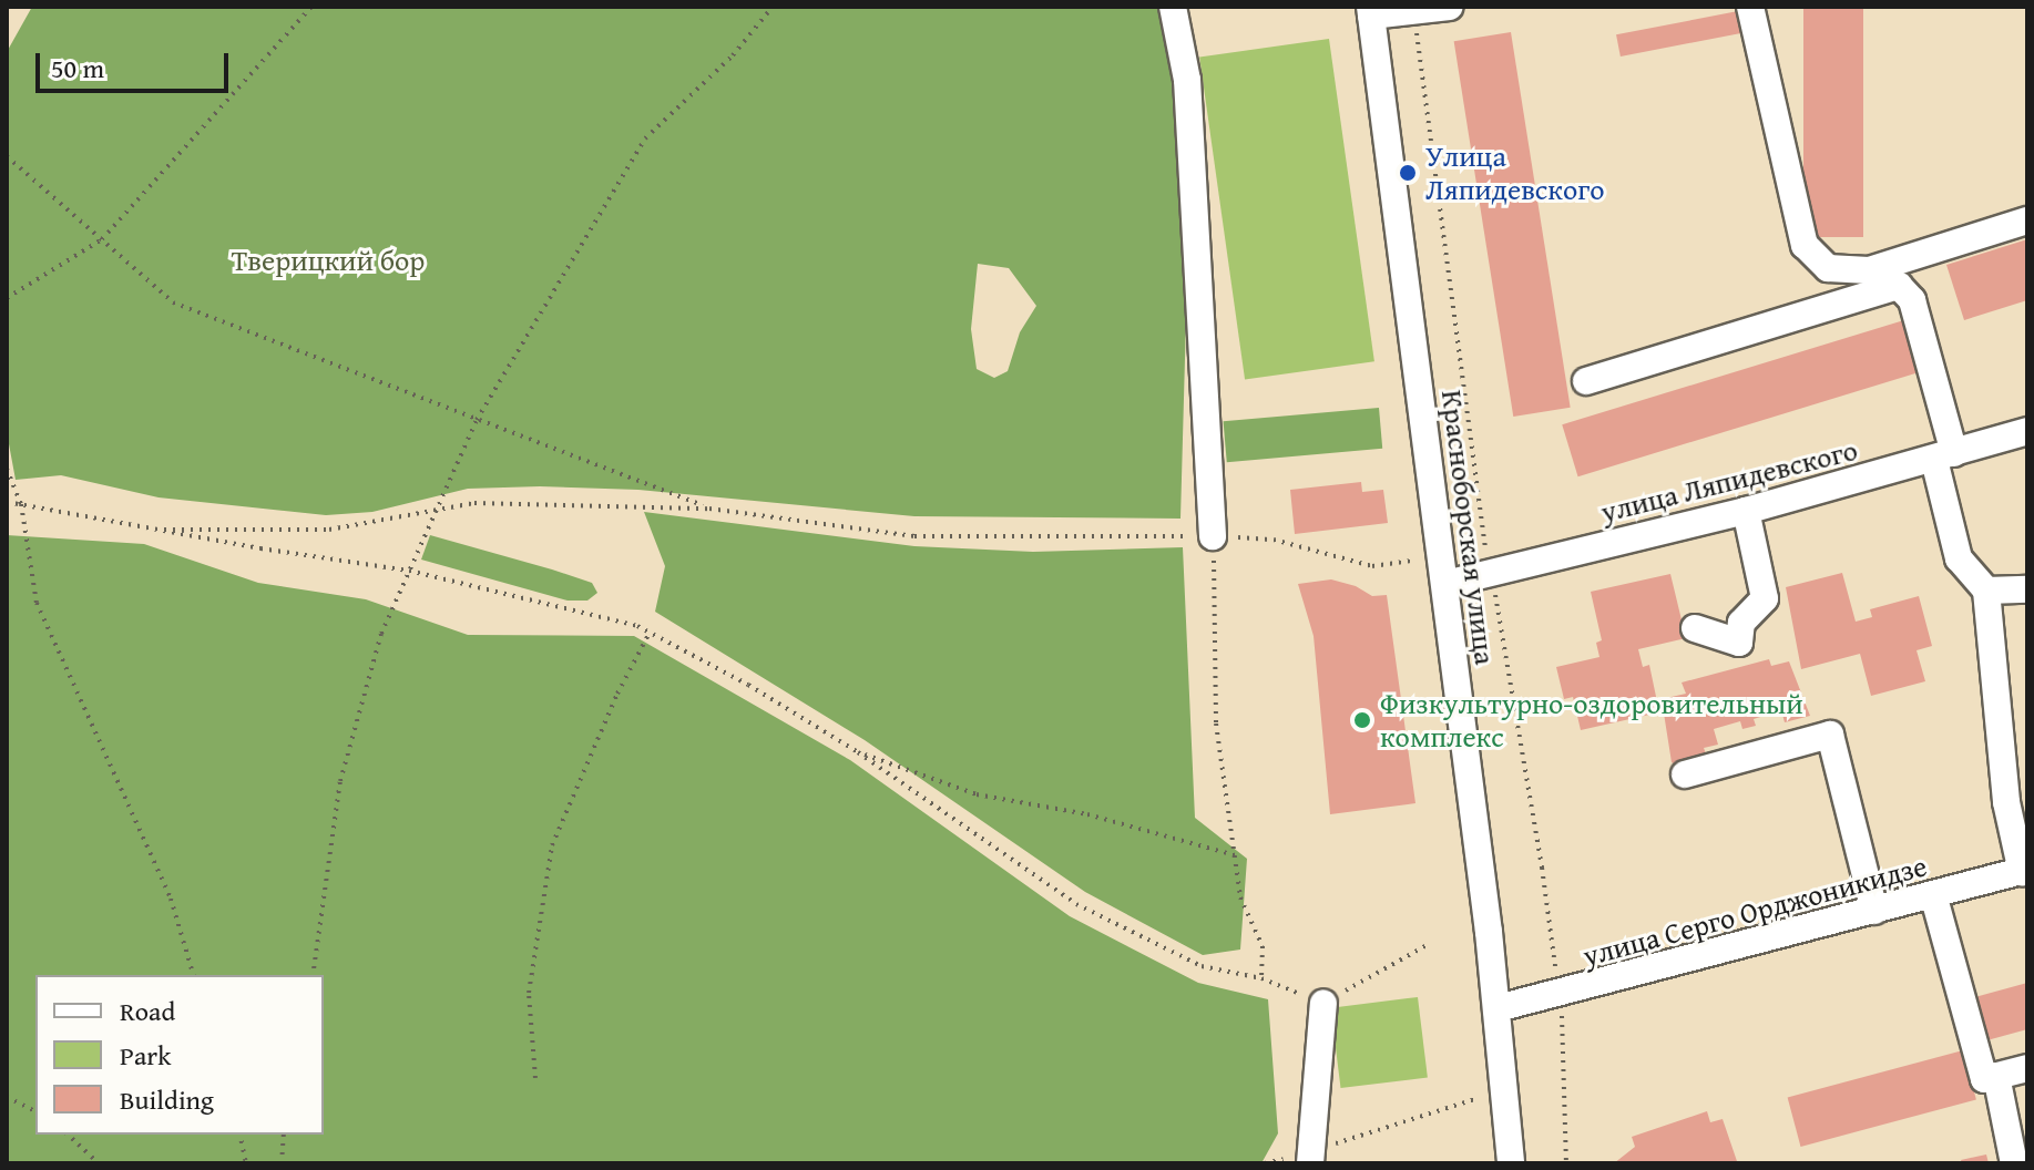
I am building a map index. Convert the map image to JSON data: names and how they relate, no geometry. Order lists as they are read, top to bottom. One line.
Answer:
{"streets":{"street":["улица Ляпидевского","Красноборская улица","улица Серго Орджоникидзе"]},"crossings":[["улица Ляпидевского","Красноборская улица"],["Красноборская улица","улица Серго Орджоникидзе"]],"parks":["Тверицкий бор"],"places":["Улица Ляпидевского","Физкультурно-оздоровительный комплекс"],"legend":["Road","Park","Building"],"scale_bar":"50 m"}
